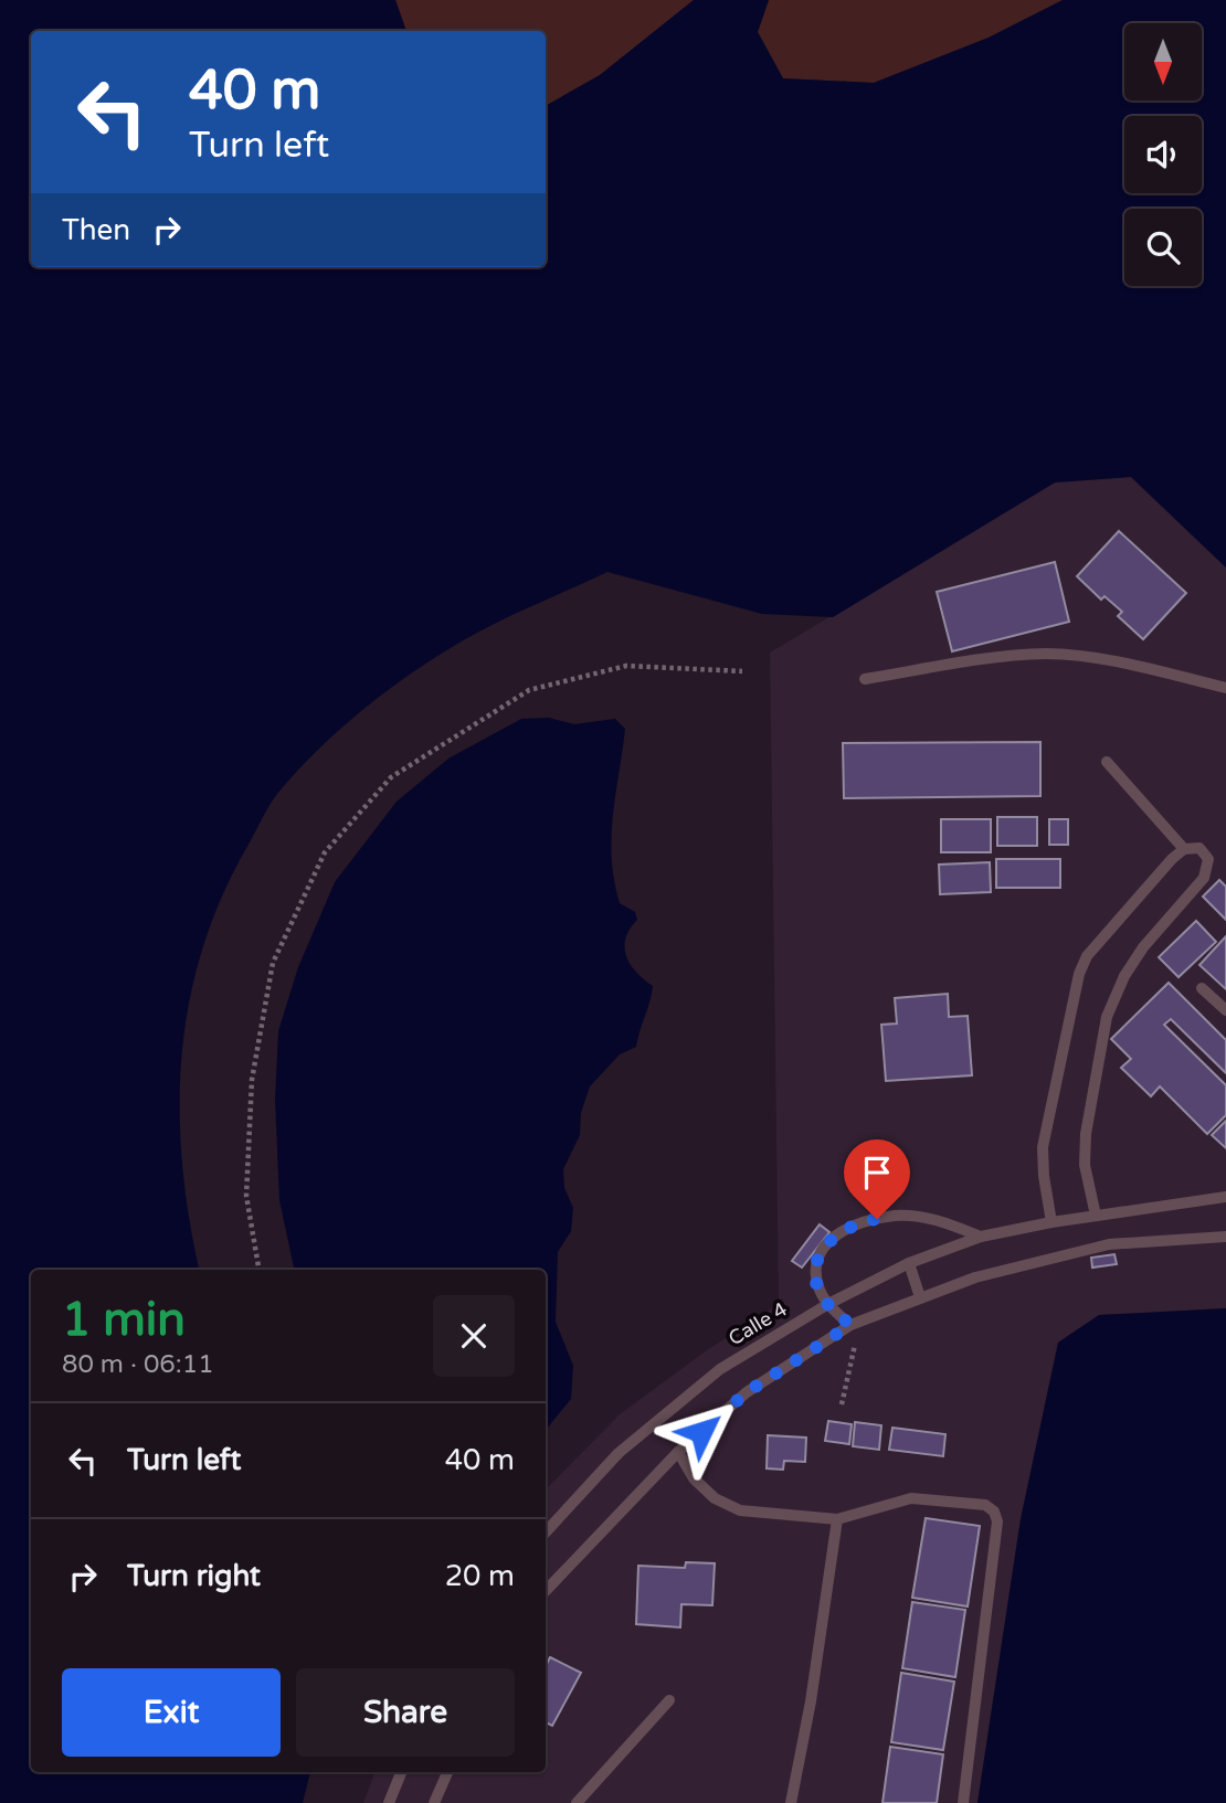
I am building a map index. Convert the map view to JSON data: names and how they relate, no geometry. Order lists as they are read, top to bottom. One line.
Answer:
{"streets":{"lane":["Calle 4"]},"north":"bottom","page":{"turn":["40 m","Turn left"],"then":"Then","heading":["1 min","80 m · 06:11"],"list":[{"name":"Turn left","value":"40 m"},{"name":"Turn right","value":"20 m"}],"buttons":["Exit","Share"]}}
